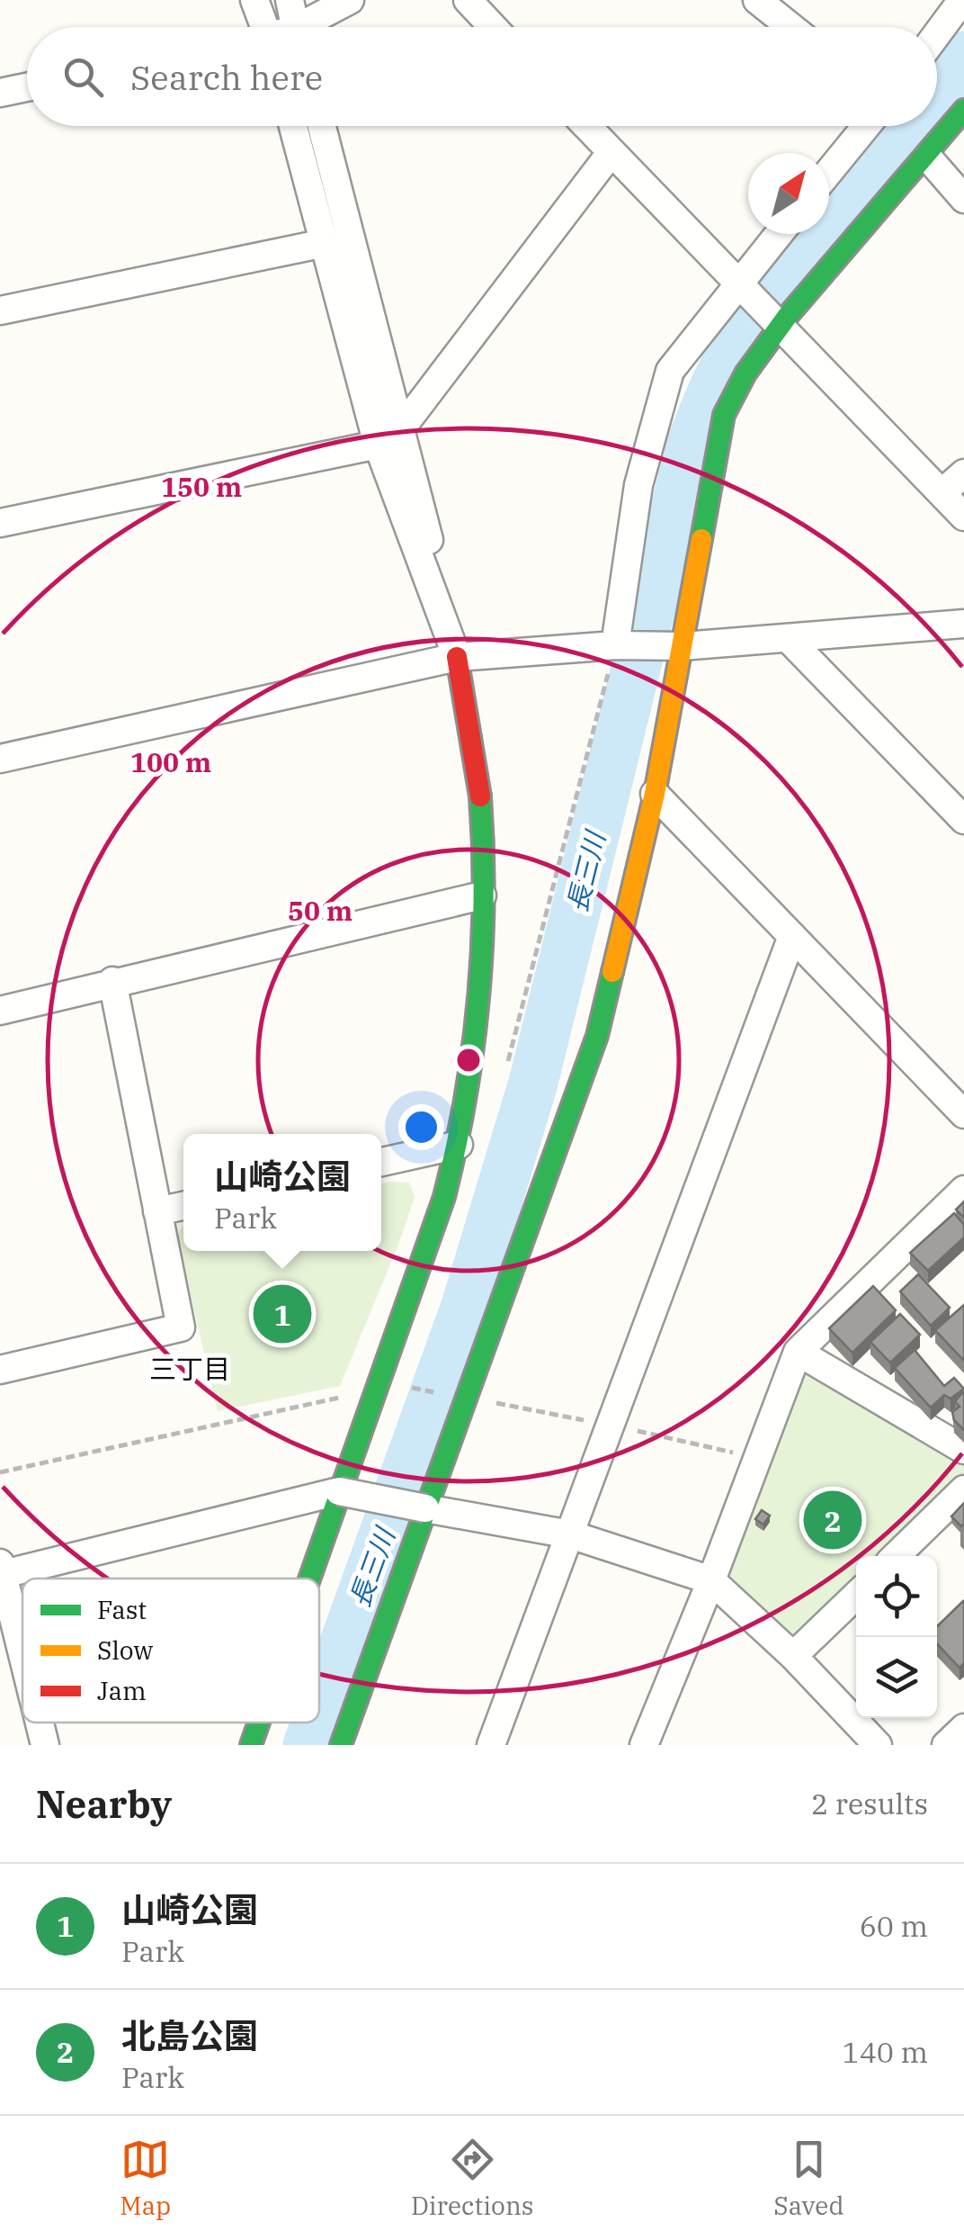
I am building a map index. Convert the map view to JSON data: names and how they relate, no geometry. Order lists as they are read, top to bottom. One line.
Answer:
{"districts":["三丁目"],"water":["長三川"],"legend":["Fast","Slow","Jam"],"north":"top right","page":{"search":"Search here","popup":["山崎公園","Park"],"pins":["1","2"],"heading":["Nearby","2 results"],"list":[{"mark":"1","name":"山崎公園","note":"Park","value":"60 m"},{"mark":"2","name":"北島公園","note":"Park","value":"140 m"}],"nav":["Map","Directions","Saved"]},"rings":["150 m","100 m","50 m"]}
